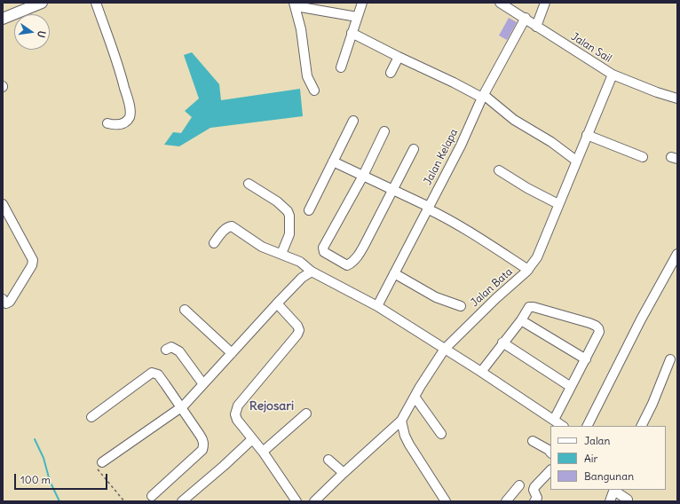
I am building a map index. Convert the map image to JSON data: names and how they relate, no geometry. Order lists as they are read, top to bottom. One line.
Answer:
{"streets":{"street":["Jalan Sail","Jalan Kelapa","Jalan Bata"]},"crossings":[["Jalan Sail","Jalan Kelapa"],["Jalan Sail","Jalan Bata"]],"districts":["Rejosari"],"legend":["Jalan","Air","Bangunan"],"scale_bar":"100 m","north":"right"}
